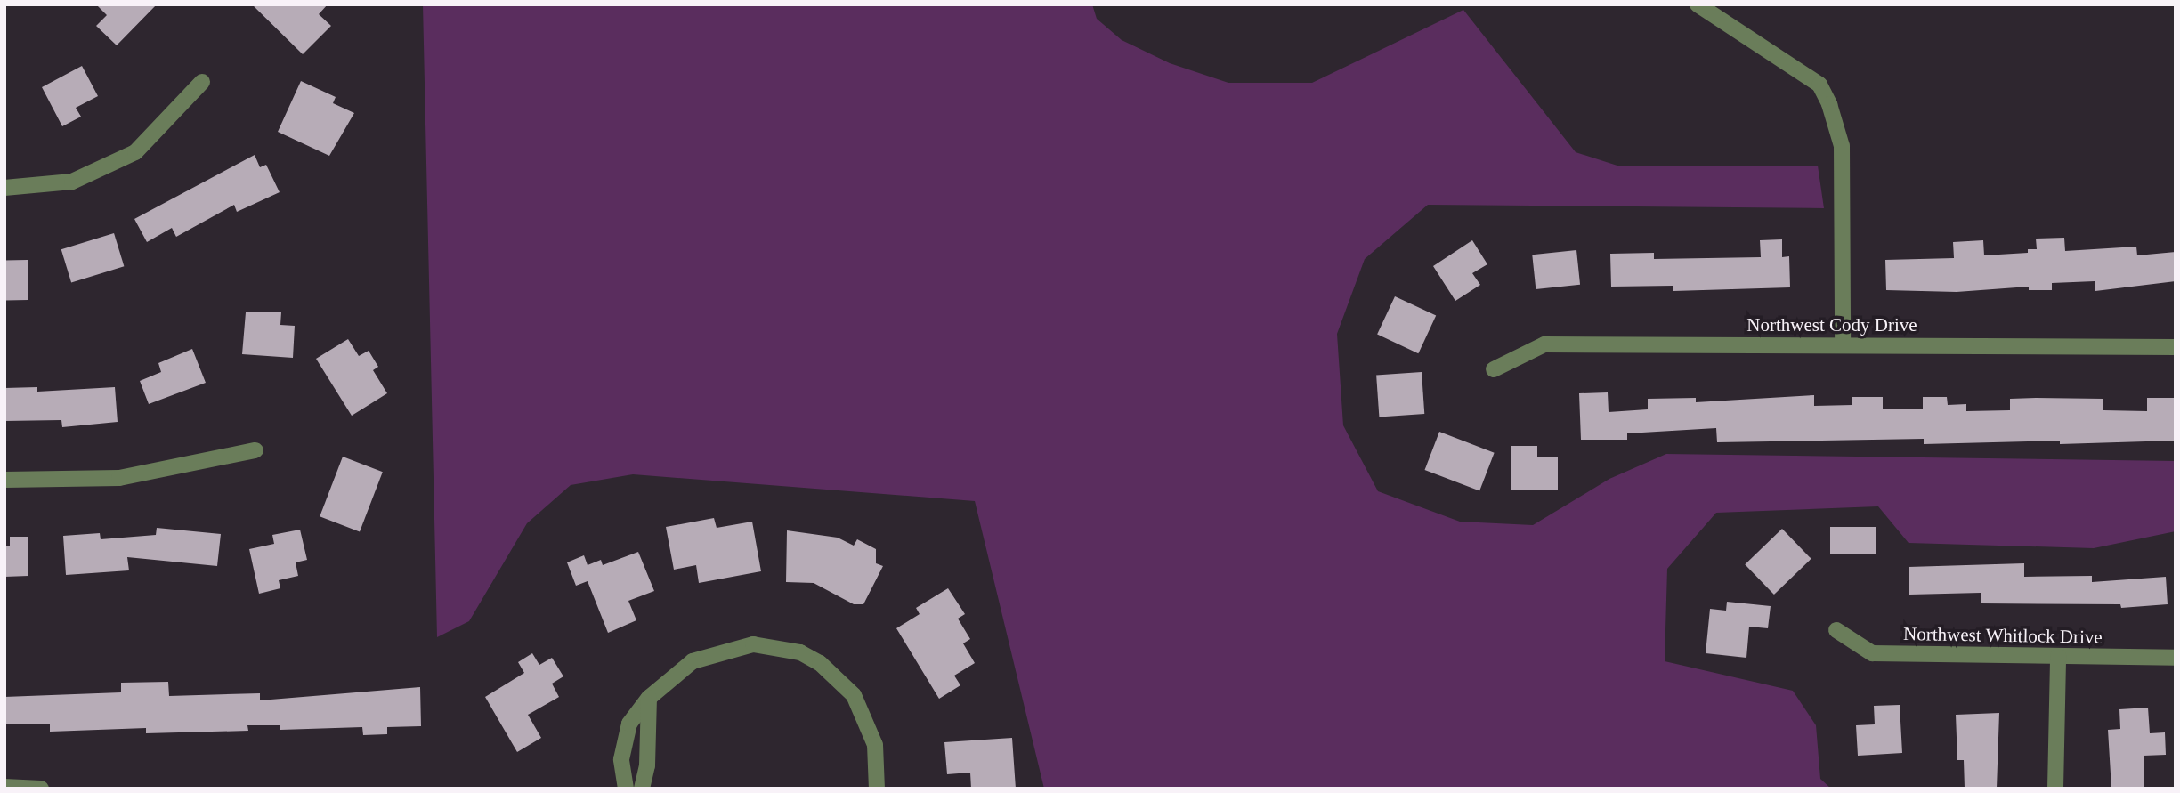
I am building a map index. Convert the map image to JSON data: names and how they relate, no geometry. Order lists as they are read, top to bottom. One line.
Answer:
{"streets":{"street":["Northwest Cody Drive","Northwest Whitlock Drive"]}}
